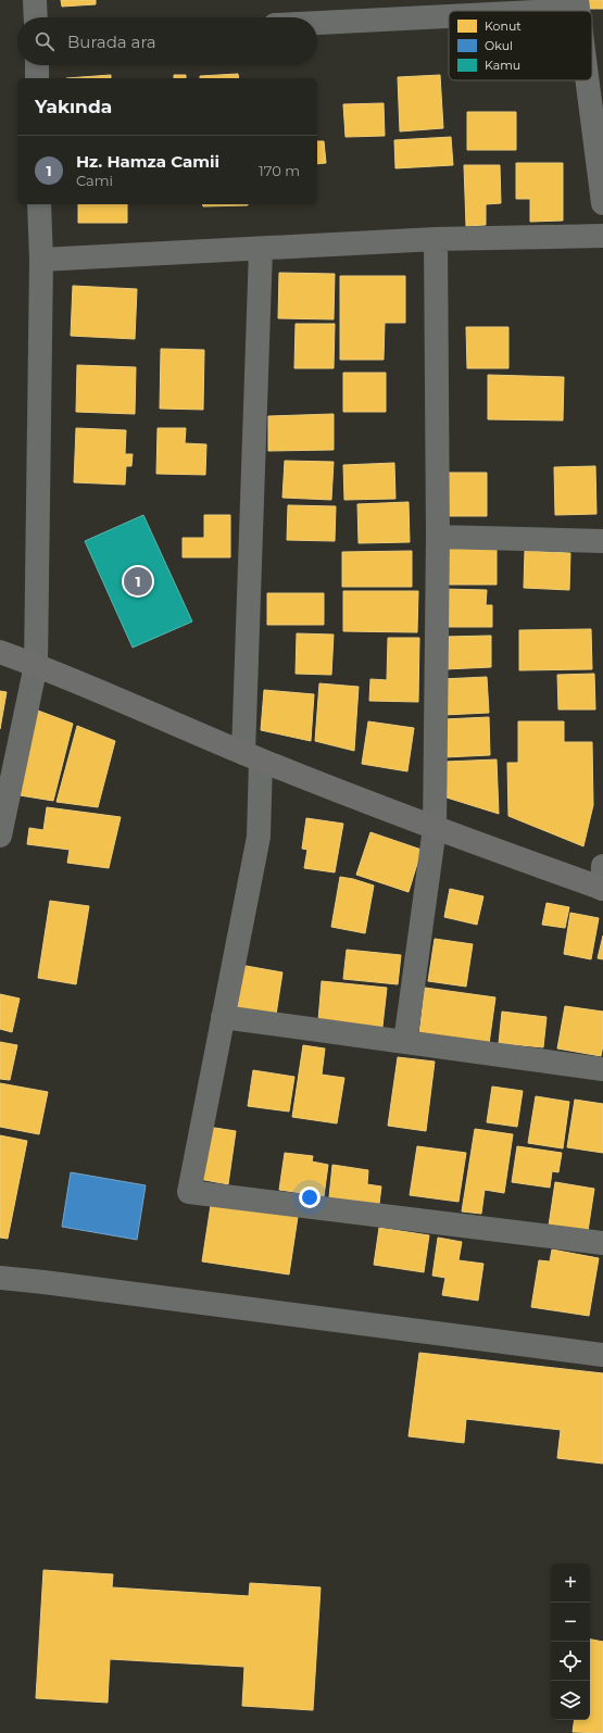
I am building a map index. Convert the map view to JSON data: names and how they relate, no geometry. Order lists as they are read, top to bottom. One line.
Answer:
{"legend":["Konut","Okul","Kamu"],"page":{"search":"Burada ara","heading":"Yakında","list":[{"mark":"1","name":"Hz. Hamza Camii","note":"Cami","value":"170 m"}],"pins":"1","map_buttons":["+","−"]}}
